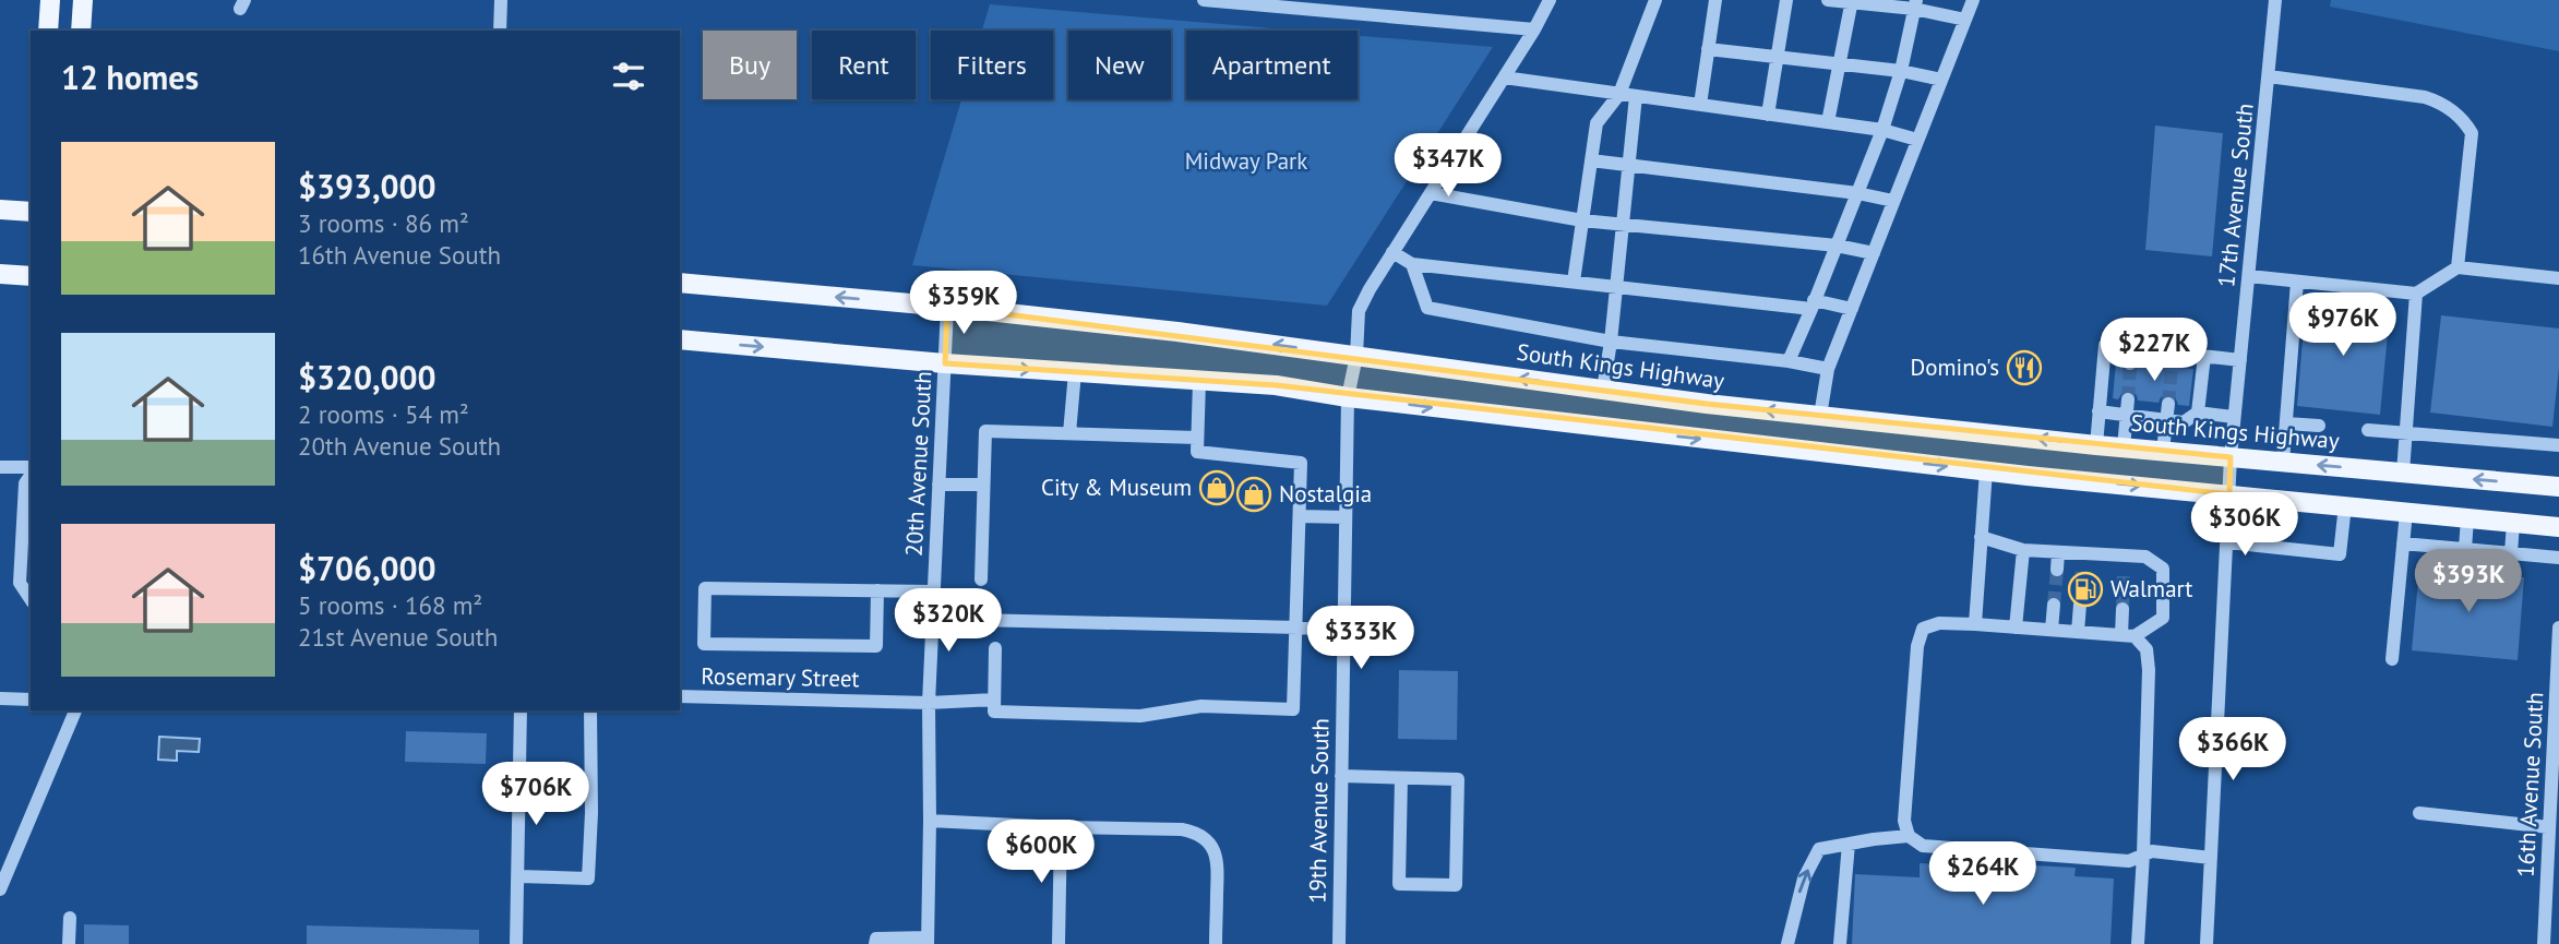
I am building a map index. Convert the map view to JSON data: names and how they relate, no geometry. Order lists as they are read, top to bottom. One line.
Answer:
{"streets":{"main road":["South Kings Highway"],"street":["17th Avenue South","20th Avenue South","Rosemary Street","16th Avenue South","19th Avenue South"]},"crossings":[["17th Avenue South","South Kings Highway"],["South Kings Highway","20th Avenue South"],["South Kings Highway","19th Avenue South"],["20th Avenue South","Rosemary Street"]],"parks":["Midway Park"],"places":{"restaurant":["Domino's"],"shop":["City & Museum","Nostalgia"],"fuel station":["Walmart"]},"page":{"chip":["Buy","Rent","Filters","New","Apartment"],"heading":"12 homes","list":[{"name":"$393,000","note":"3 rooms · 86 m² · 16th Avenue South"},{"name":"$320,000","note":"2 rooms · 54 m² · 20th Avenue South"},{"name":"$706,000","note":"5 rooms · 168 m² · 21st Avenue South"}],"price":["$347K","$359K","$976K","$227K","$306K","$393K","$320K","$333K","$366K","$706K","$600K","$264K"]}}
